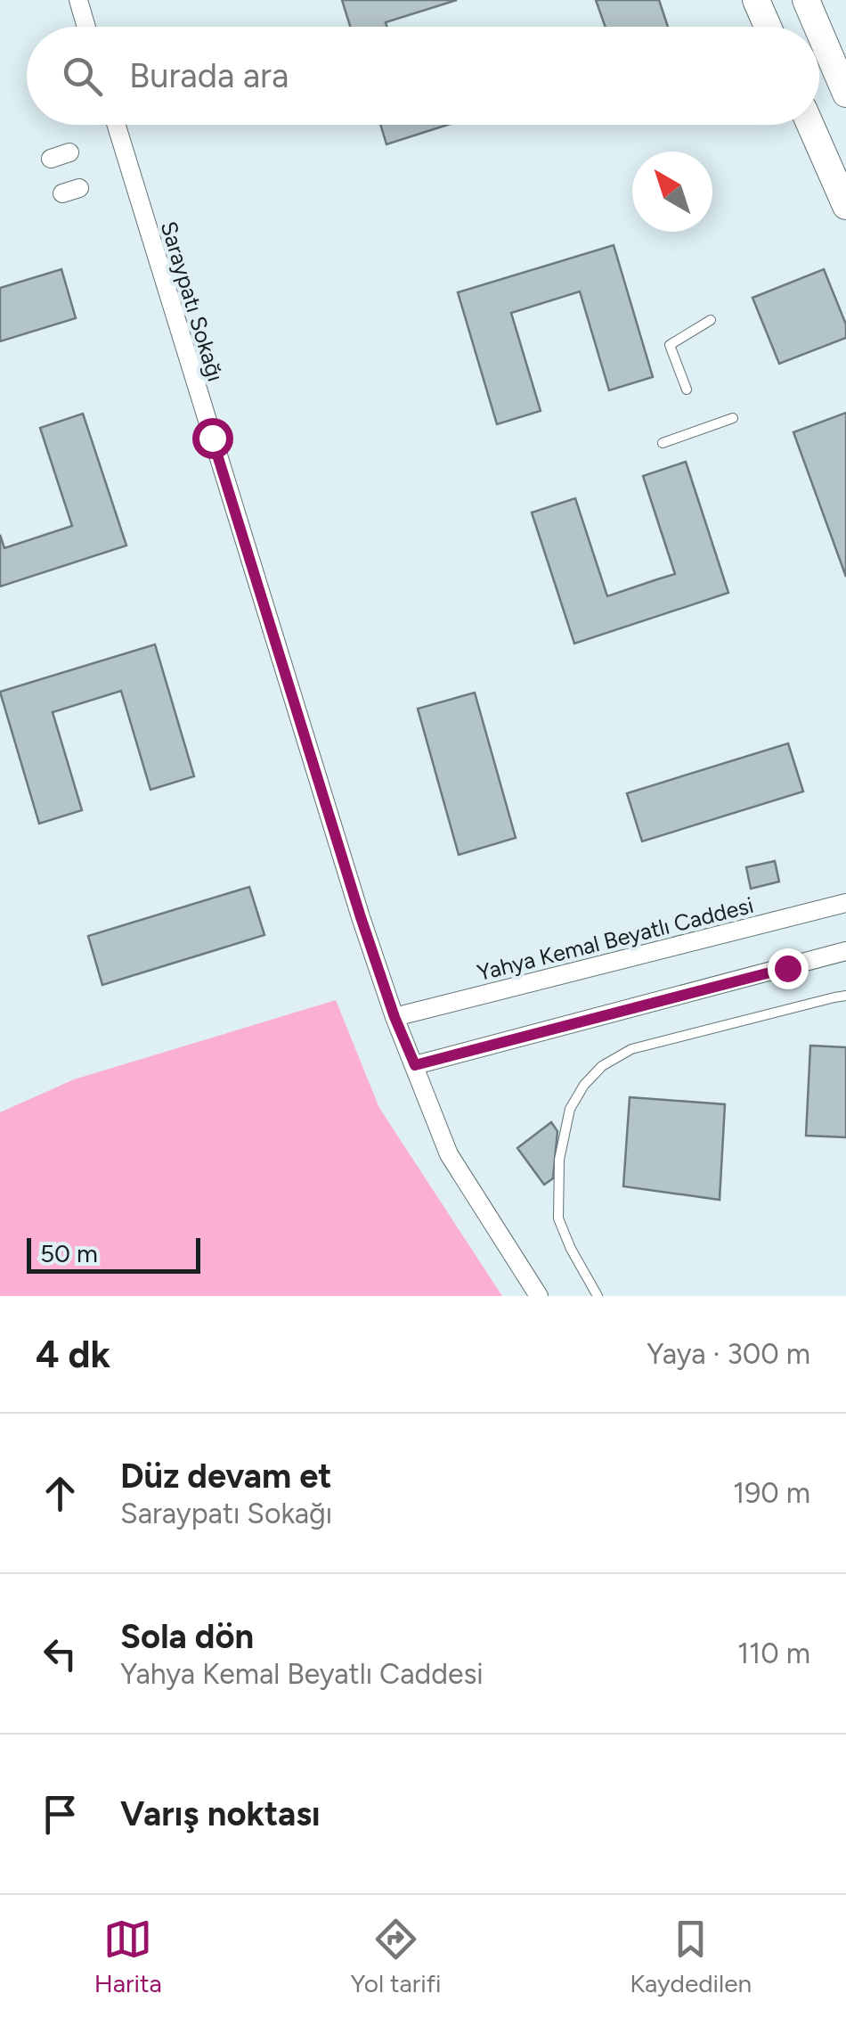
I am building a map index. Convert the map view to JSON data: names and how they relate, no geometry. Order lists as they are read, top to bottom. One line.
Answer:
{"streets":{"street":["Saraypatı Sokağı","Yahya Kemal Beyatlı Caddesi"]},"crossings":[["Saraypatı Sokağı","Yahya Kemal Beyatlı Caddesi"]],"scale_bar":"50 m","north":"top left","page":{"search":"Burada ara","scale":"50 m","heading":["4 dk","Yaya · 300 m"],"list":[["Düz devam et","Saraypatı Sokağı","190 m"],["Sola dön","Yahya Kemal Beyatlı Caddesi","110 m"],"Varış noktası"],"nav":["Harita","Yol tarifi","Kaydedilen"]}}
